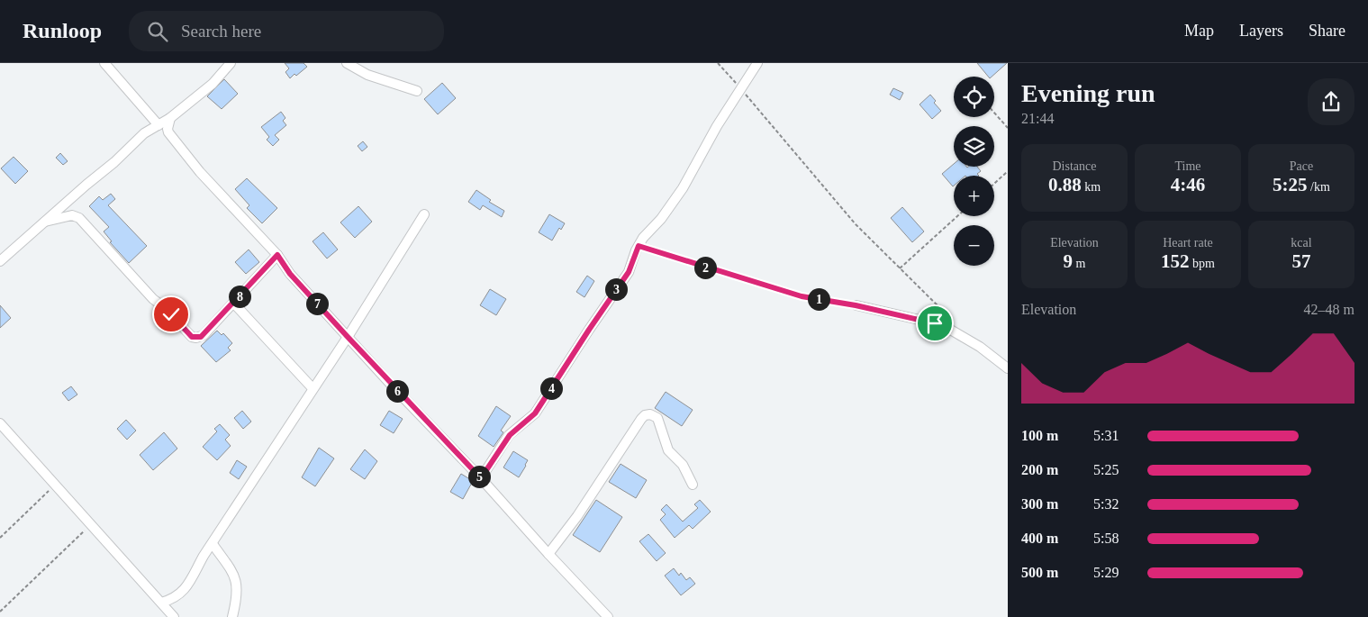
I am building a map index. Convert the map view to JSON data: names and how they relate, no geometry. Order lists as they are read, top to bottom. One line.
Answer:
{"page":{"header":"Runloop","search":"Search here","nav":["Map","Layers","Share"],"heading":["Evening run","21:44"],"map_buttons":["+","−"],"stats":[["Distance","0.88 km"],["Time","4:46"],["Pace","5:25 /km"],["Elevation","9 m"],["Heart rate","152 bpm"],["kcal","57"]],"pins":["2","3","8","1","7","4","6","5"],"chart":["Elevation","42–48 m"],"list":[{"name":"100 m","note":"5:31"},{"name":"200 m","note":"5:25"},{"name":"300 m","note":"5:32"},{"name":"400 m","note":"5:58"},{"name":"500 m","note":"5:29"}]}}
